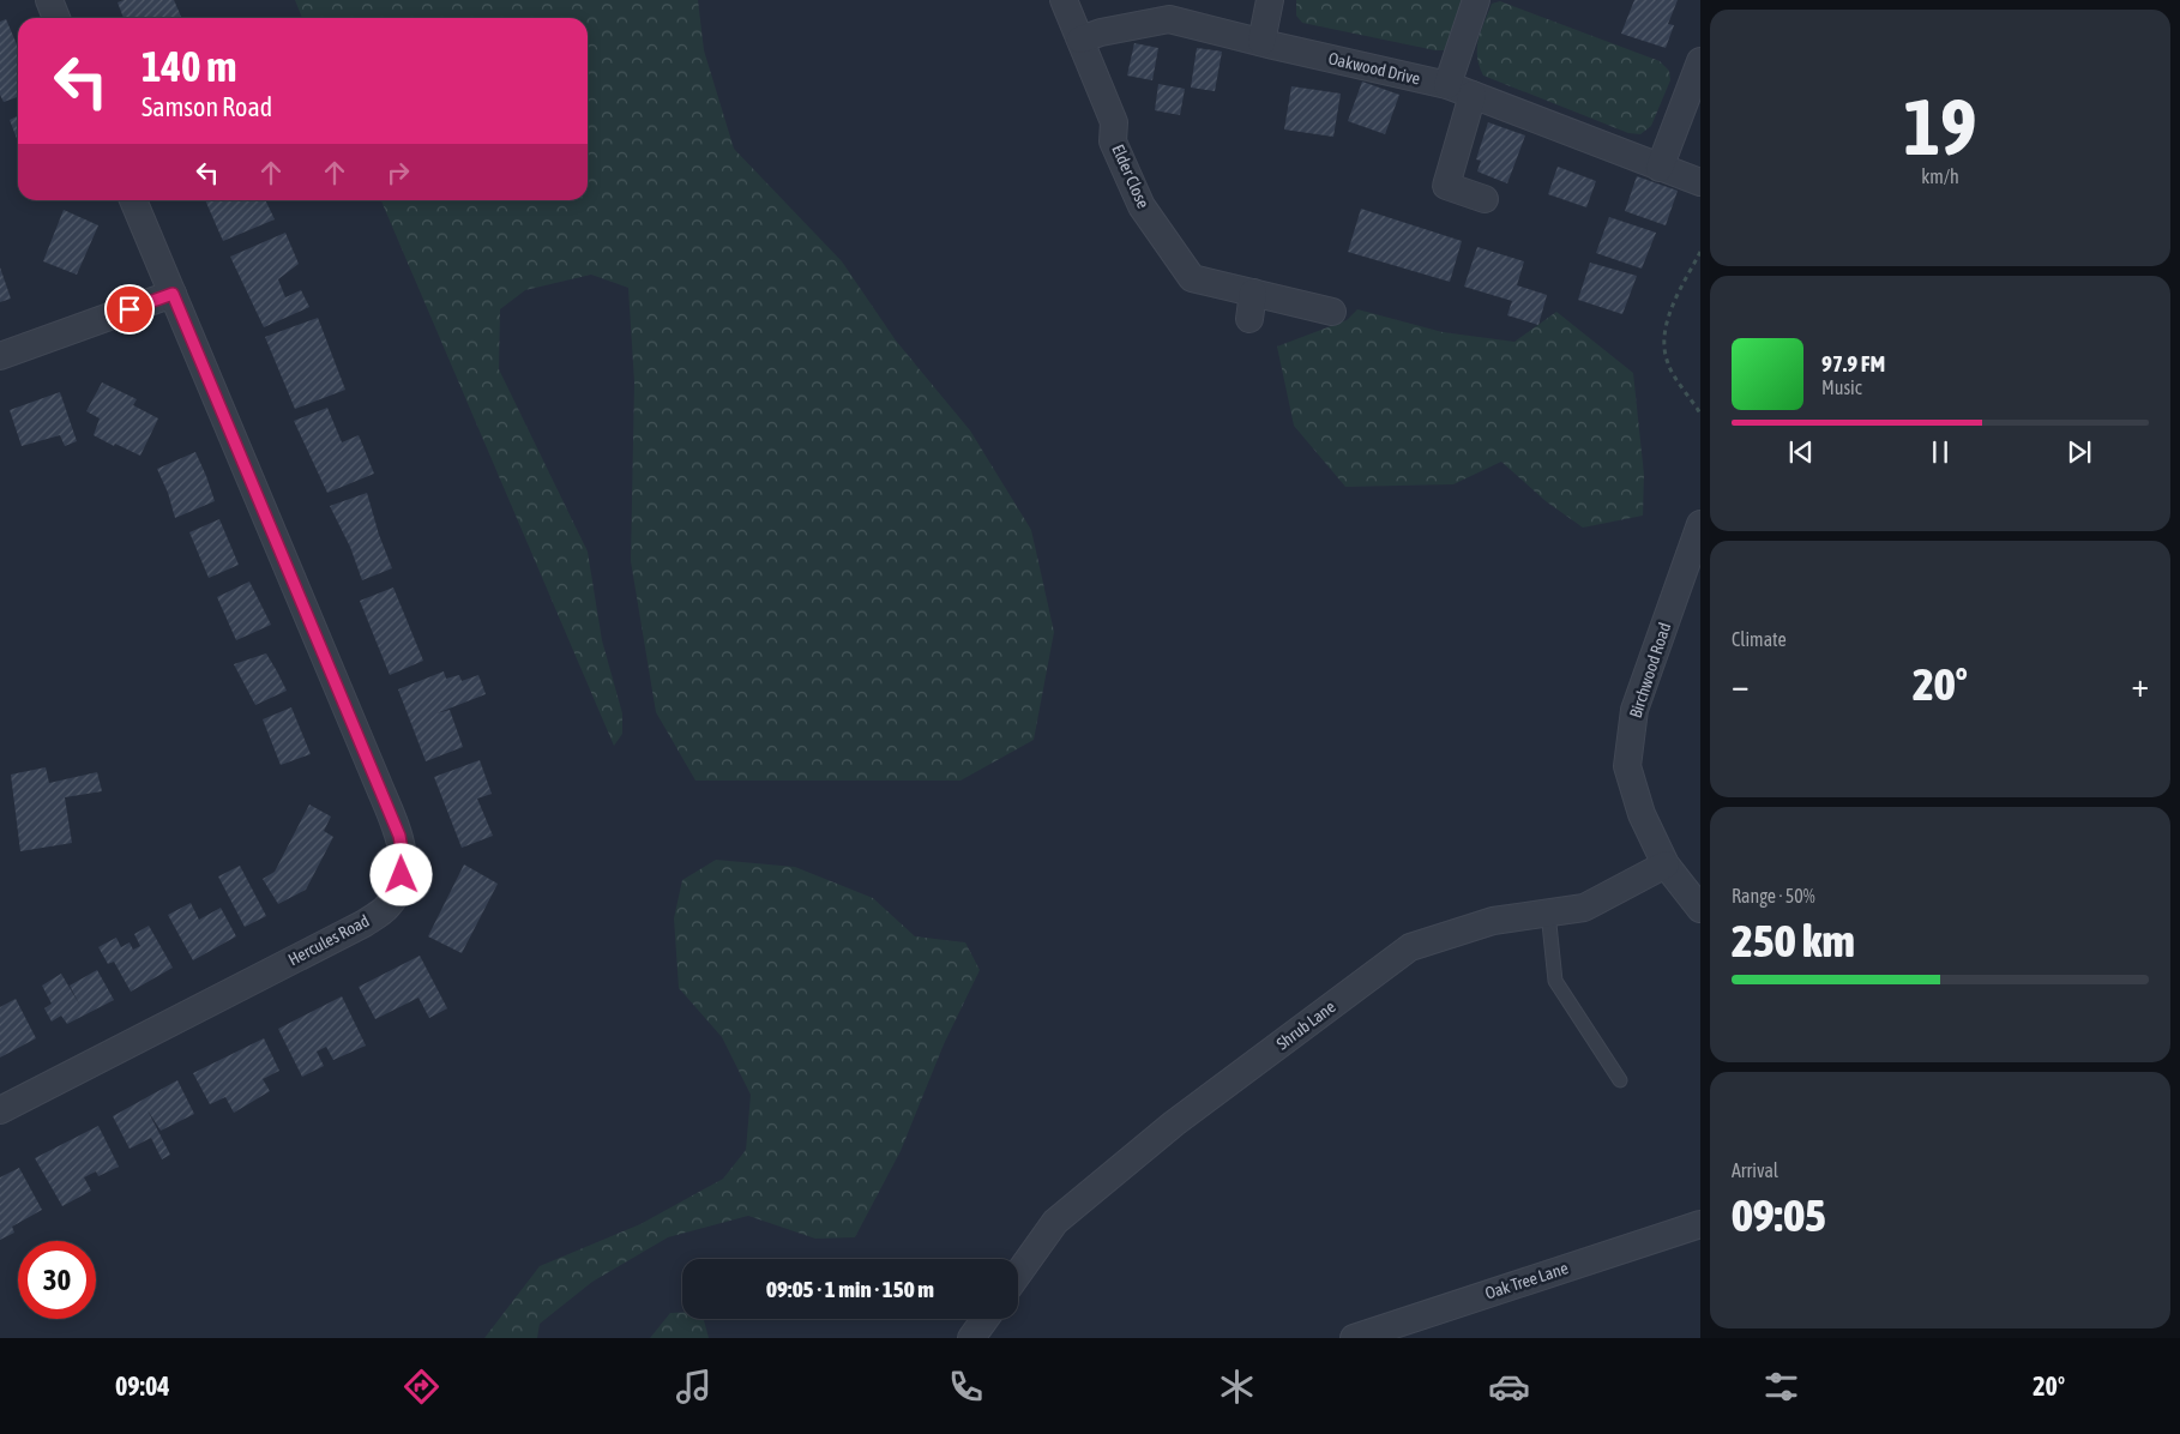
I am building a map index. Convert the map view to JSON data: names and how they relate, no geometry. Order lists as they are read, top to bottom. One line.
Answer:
{"streets":{"street":["Oakwood Drive","Elder Close","Birchwood Road","Hercules Road","Shrub Lane","Oak Tree Lane"]},"crossings":[["Oakwood Drive","Elder Close"],["Birchwood Road","Shrub Lane"]],"page":{"tile":[["19","km/h"],"Climate",["Range · 50%","250 km"],["Arrival","09:05"]],"turn":["140 m","Samson Road"],"song":["97.9 FM","Music"],"heat":["−","20°","+"],"limit":"30","trip":"09:05 · 1 min · 150 m","tabs":["09:04","20°"]}}
